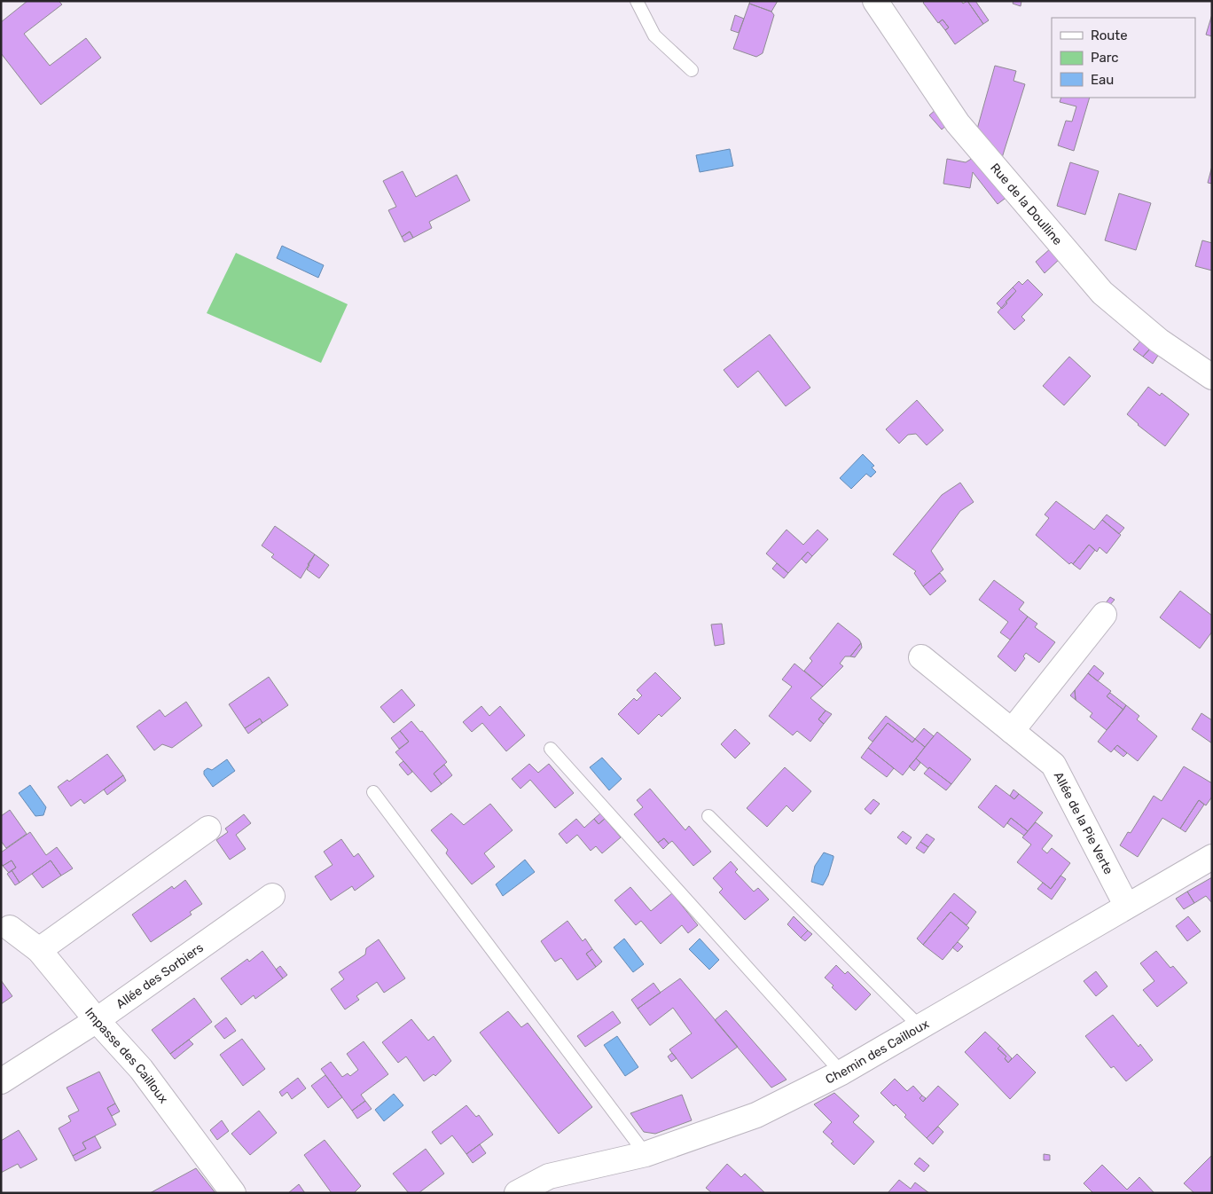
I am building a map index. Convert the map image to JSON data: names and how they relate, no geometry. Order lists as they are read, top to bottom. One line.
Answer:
{"streets":{"street":["Rue de la Doulline","Allée de la Pie Verte","Allée des Sorbiers","Chemin des Cailloux","Impasse des Cailloux"]},"crossings":[["Allée de la Pie Verte","Chemin des Cailloux"],["Allée des Sorbiers","Impasse des Cailloux"]],"legend":["Route","Parc","Eau"]}
